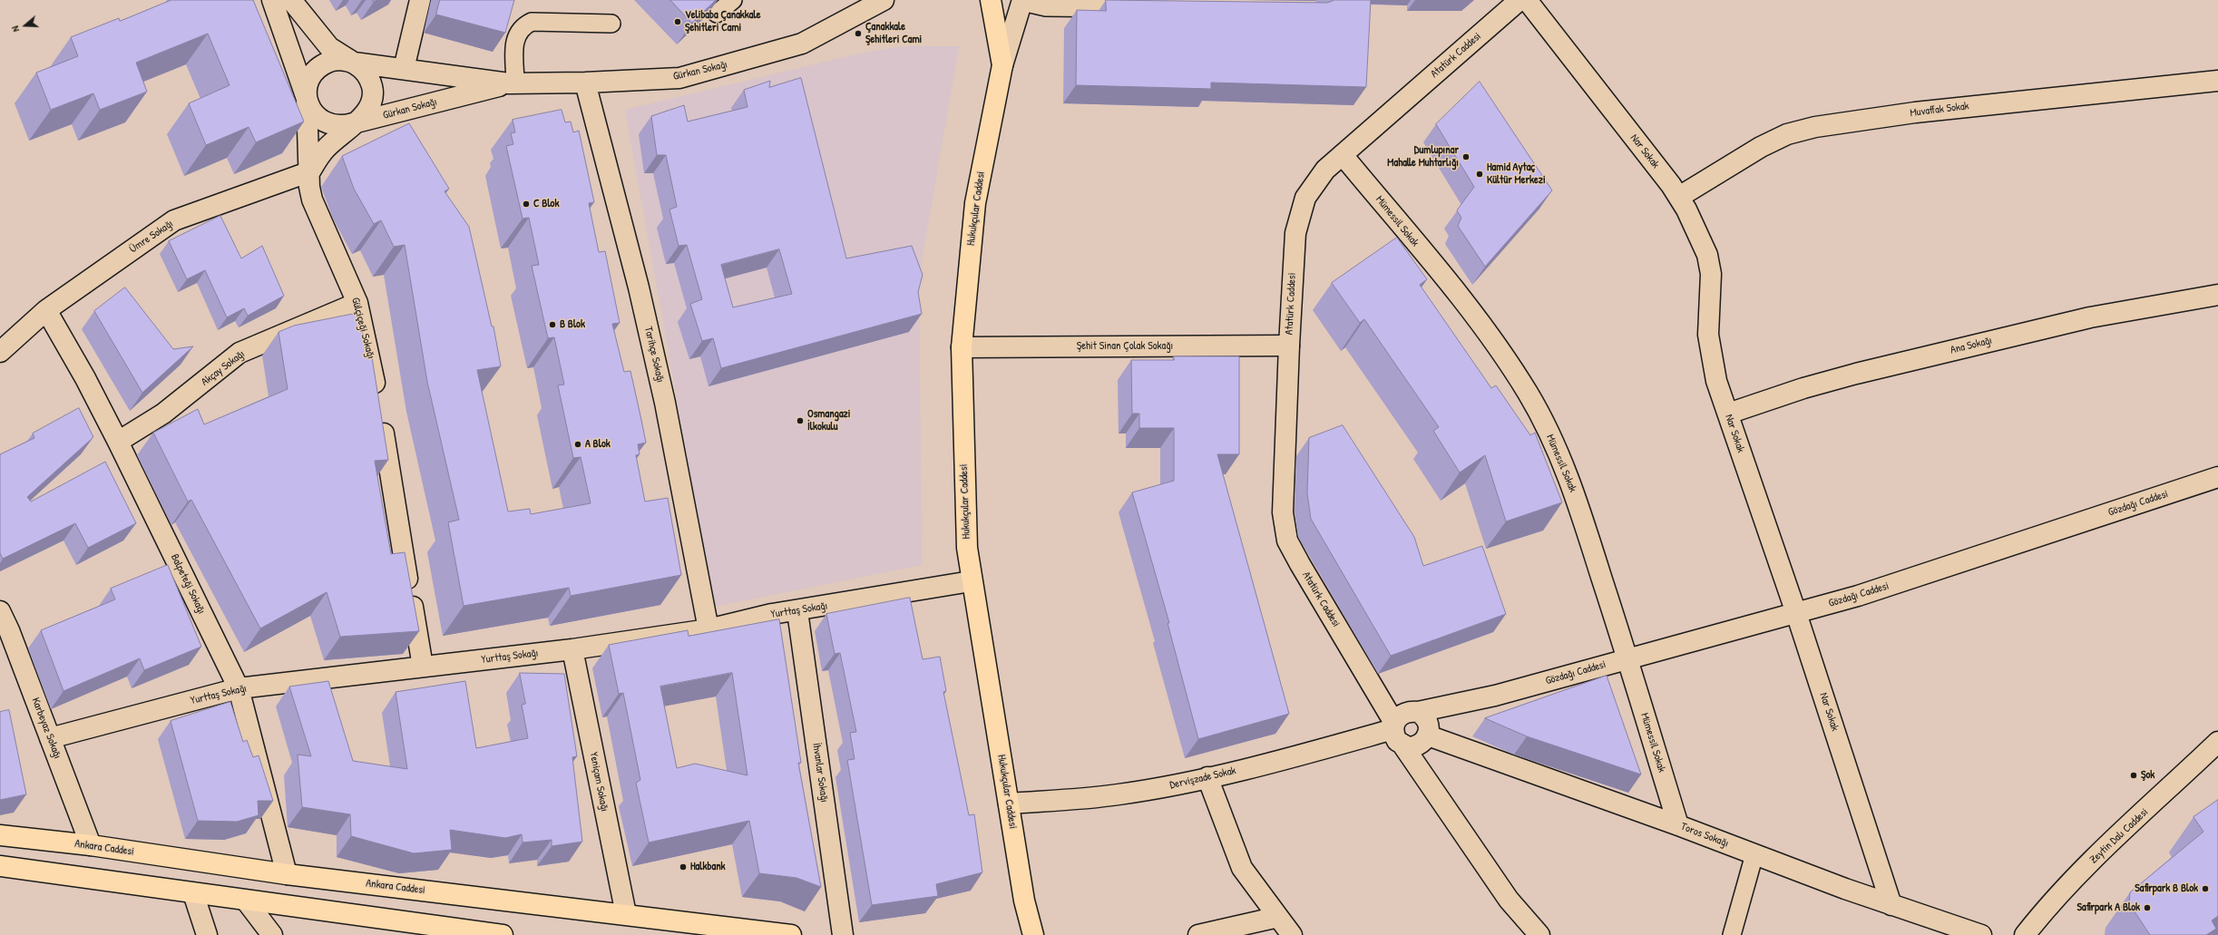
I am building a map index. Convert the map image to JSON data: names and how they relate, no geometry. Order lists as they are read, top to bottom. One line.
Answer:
{"streets":{"main road":["Hukukçular Caddesi","Ankara Caddesi"],"street":["Atatürk Caddesi","Gürkan Sokağı","Muvaffak Sokak","Nar Sokak","Mümessil Sokak","Ümre Sokağı","Gülçiçeği Sokağı","Ana Sokağı","Şehit Sinan Çolak Sokağı","Tarihçe Sokağı","Akçay Sokağı","Gözdağı Caddesi","Balpeteği Sokağı","Yurttaş Sokağı","Karbeyaz Sokağı","İhvanlar Sokağı","Dervişzade Sokak","Yeniçam Sokağı","Toros Sokağı","Zeytin Dalı Caddesi"]},"crossings":[["Atatürk Caddesi","Mümessil Sokak"],["Atatürk Caddesi","Şehit Sinan Çolak Sokağı"],["Atatürk Caddesi","Gözdağı Caddesi"],["Atatürk Caddesi","Dervişzade Sokak"],["Atatürk Caddesi","Toros Sokağı"],["Gürkan Sokağı","Gülçiçeği Sokağı"],["Gürkan Sokağı","Tarihçe Sokağı"],["Muvaffak Sokak","Nar Sokak"],["Nar Sokak","Ana Sokağı"],["Nar Sokak","Gözdağı Caddesi"],["Nar Sokak","Toros Sokağı"],["Hukukçular Caddesi","Şehit Sinan Çolak Sokağı"],["Hukukçular Caddesi","Yurttaş Sokağı"],["Hukukçular Caddesi","Dervişzade Sokak"],["Mümessil Sokak","Gözdağı Caddesi"],["Mümessil Sokak","Toros Sokağı"],["Ümre Sokağı","Gülçiçeği Sokağı"],["Ümre Sokağı","Balpeteği Sokağı"],["Gülçiçeği Sokağı","Akçay Sokağı"],["Gülçiçeği Sokağı","Yurttaş Sokağı"],["Tarihçe Sokağı","Yurttaş Sokağı"],["Akçay Sokağı","Balpeteği Sokağı"],["Gözdağı Caddesi","Dervişzade Sokak"],["Gözdağı Caddesi","Toros Sokağı"],["Balpeteği Sokağı","Yurttaş Sokağı"],["Balpeteği Sokağı","Ankara Caddesi"],["Yurttaş Sokağı","Karbeyaz Sokağı"],["Yurttaş Sokağı","İhvanlar Sokağı"],["Yurttaş Sokağı","Yeniçam Sokağı"],["Karbeyaz Sokağı","Ankara Caddesi"],["Dervişzade Sokak","Toros Sokağı"],["Yeniçam Sokağı","Ankara Caddesi"]],"places":["Velibaba Çanakkale Şehitleri Cami","Çanakkale Şehitleri Cami","Dumlupınar Mahalle Muhtarlığı","Hamid Aytaç Kültür Merkezi","C Blok","B Blok","Osmangazi İlkokulu","A Blok","Şok","Halkbank","Safirpark B Blok","Safirpark A Blok"],"north":"left"}
